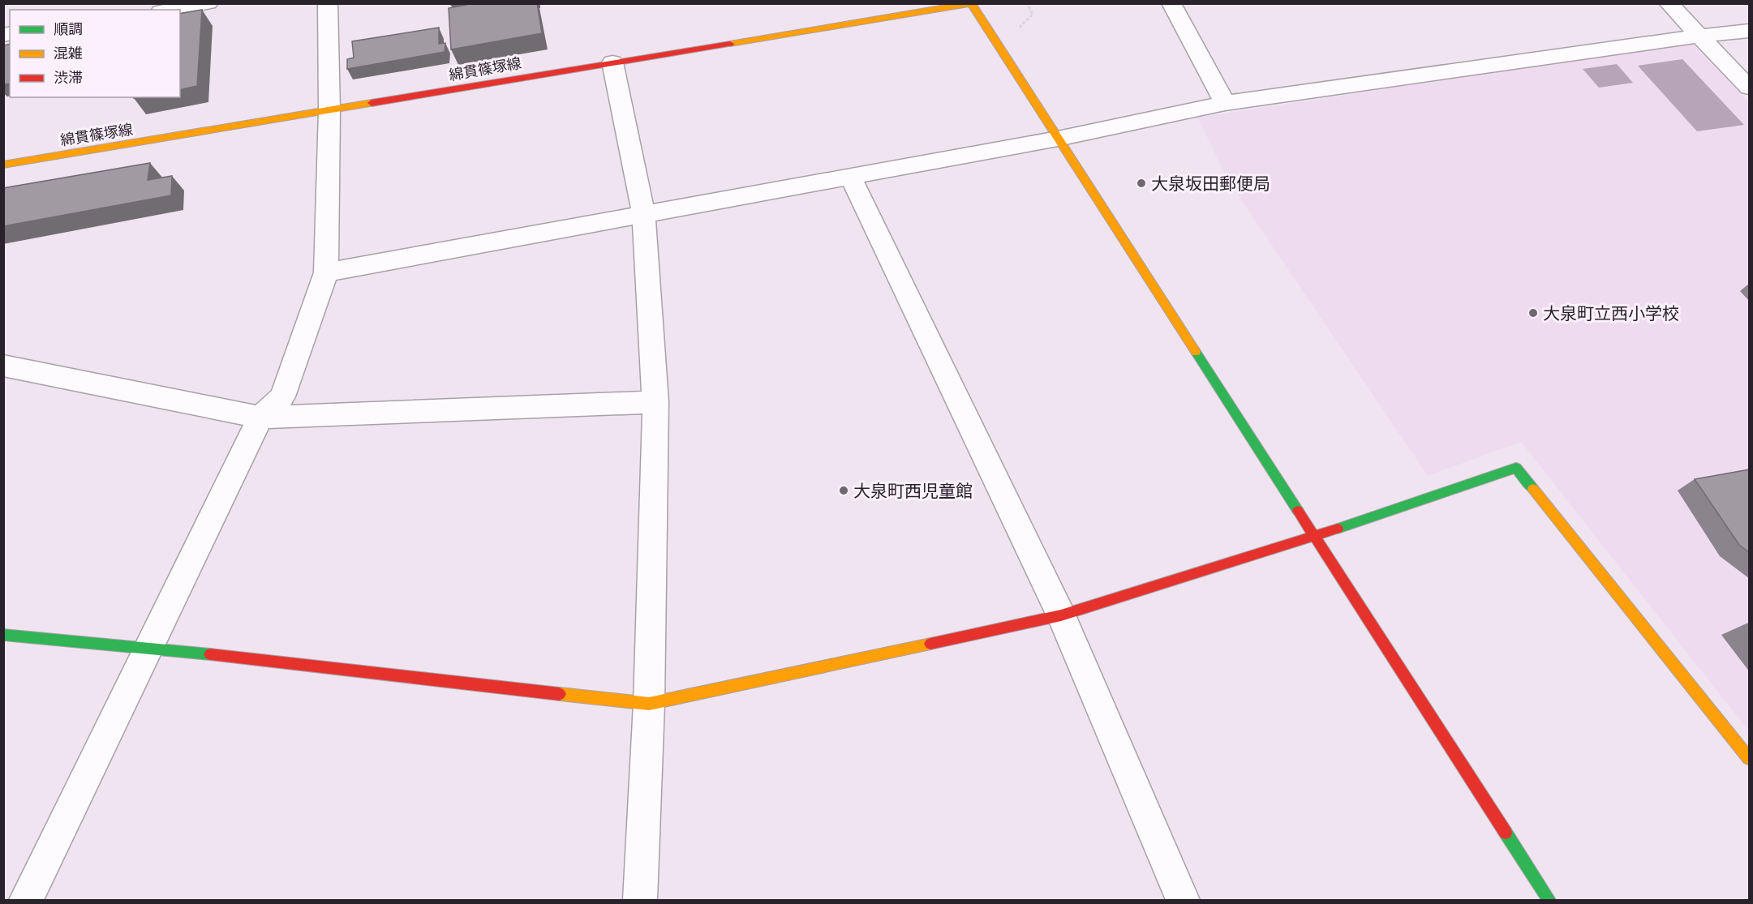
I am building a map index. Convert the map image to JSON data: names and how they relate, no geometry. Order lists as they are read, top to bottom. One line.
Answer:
{"streets":{"street":["綿貫篠塚線"]},"places":["大泉坂田郵便局","大泉町立西小学校","大泉町西児童館"],"legend":["順調","混雑","渋滞"]}
